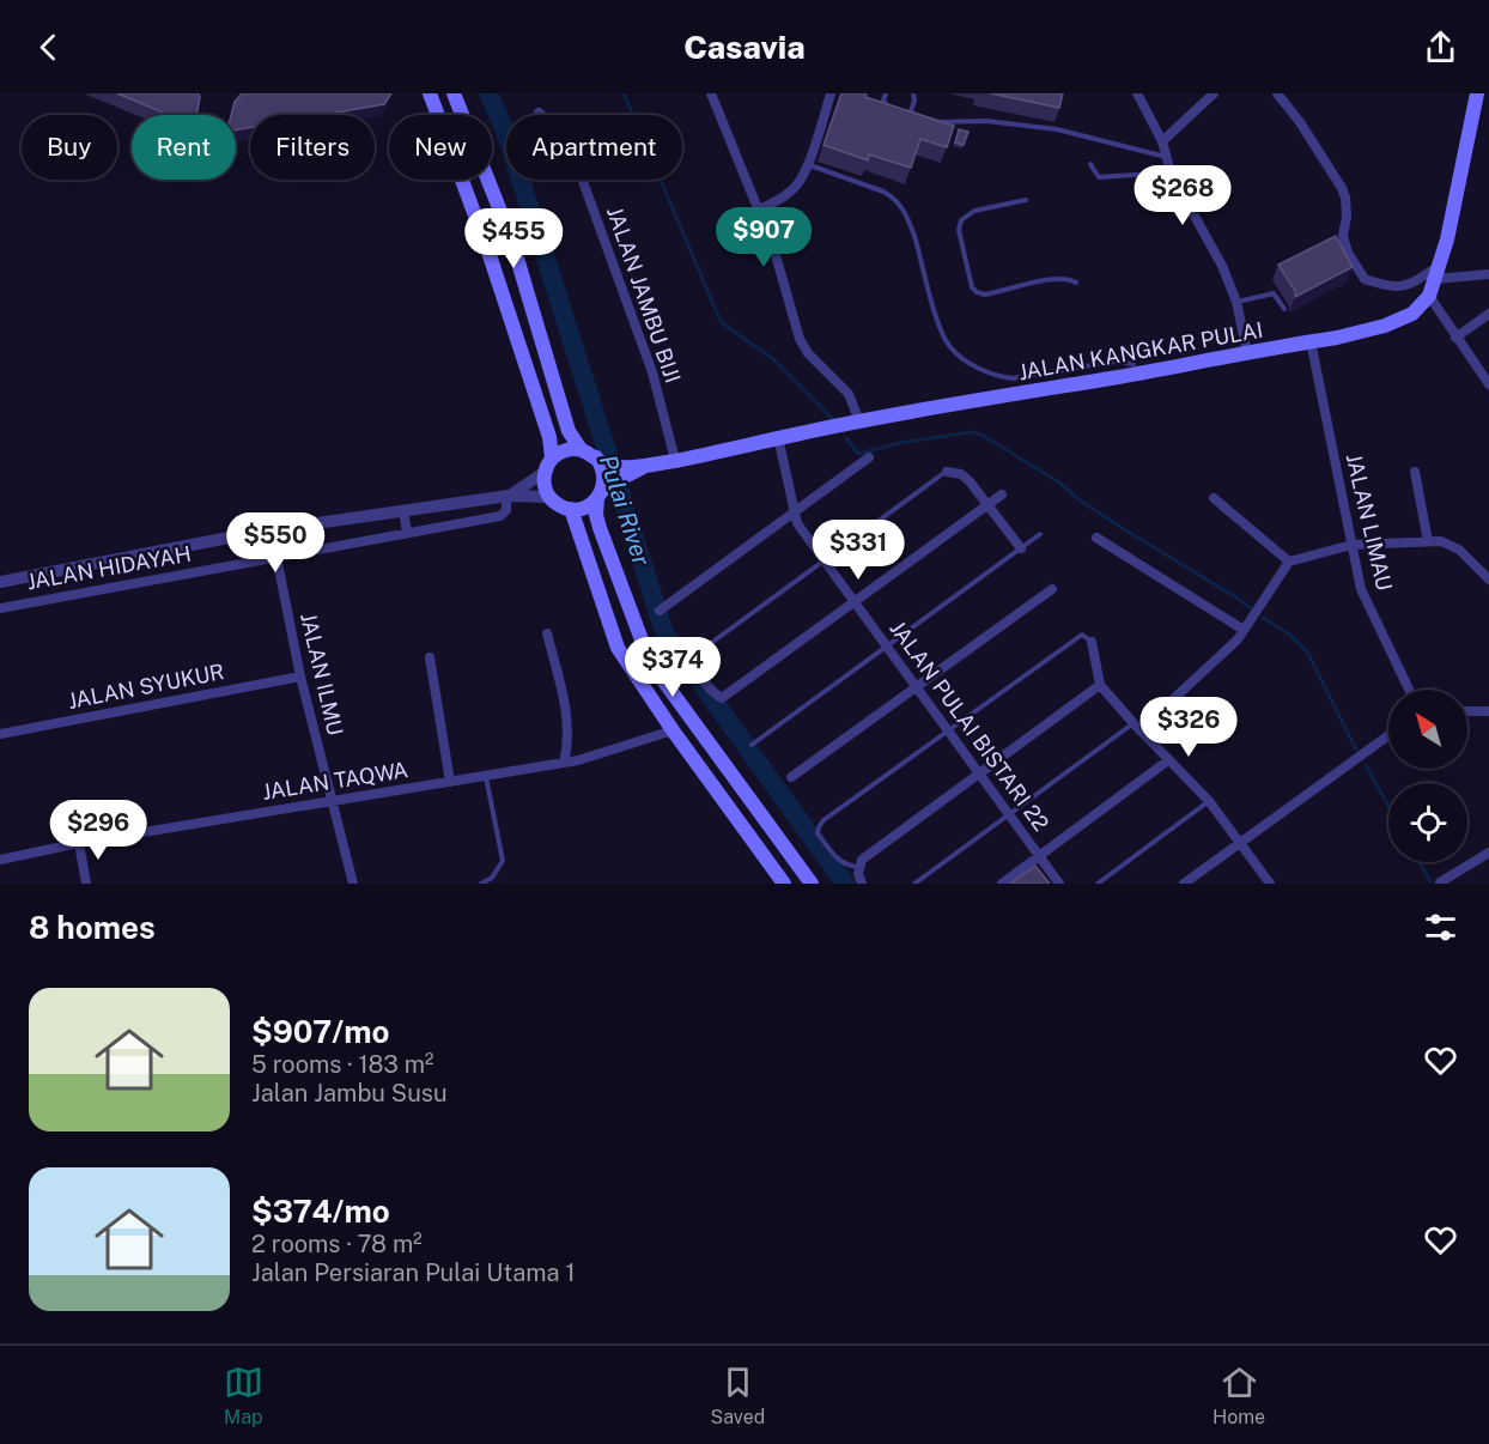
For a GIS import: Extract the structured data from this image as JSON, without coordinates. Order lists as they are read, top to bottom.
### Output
{
  "streets": {
    "main road": ["JALAN KANGKAR PULAI"],
    "street": [
      "JALAN JAMBU BIJI",
      "JALAN LIMAU",
      "JALAN HIDAYAH",
      "JALAN ILMU",
      "JALAN SYUKUR",
      "JALAN PULAI BISTARI 22",
      "JALAN TAQWA"
    ]
  },
  "crossings": [
    ["JALAN JAMBU BIJI", "JALAN KANGKAR PULAI"],
    ["JALAN KANGKAR PULAI", "JALAN LIMAU"],
    ["JALAN KANGKAR PULAI", "JALAN PULAI BISTARI 22"],
    ["JALAN HIDAYAH", "JALAN ILMU"],
    ["JALAN ILMU", "JALAN SYUKUR"],
    ["JALAN ILMU", "JALAN TAQWA"]
  ],
  "water": ["Pulai River"],
  "north": "top left",
  "page": {
    "header": "Casavia",
    "chip": [
      "Buy",
      "Rent",
      "Filters",
      "New",
      "Apartment"
    ],
    "price": [
      "$268",
      "$907",
      "$455",
      "$550",
      "$331",
      "$374",
      "$326",
      "$296"
    ],
    "heading": "8 homes",
    "list": [
      {
        "name": "$907/mo",
        "note": "5 rooms · 183 m² · Jalan Jambu Susu"
      },
      {
        "name": "$374/mo",
        "note": "2 rooms · 78 m² · Jalan Persiaran Pulai Utama 1"
      }
    ],
    "tabs": ["Map", "Saved", "Home"]
  }
}
